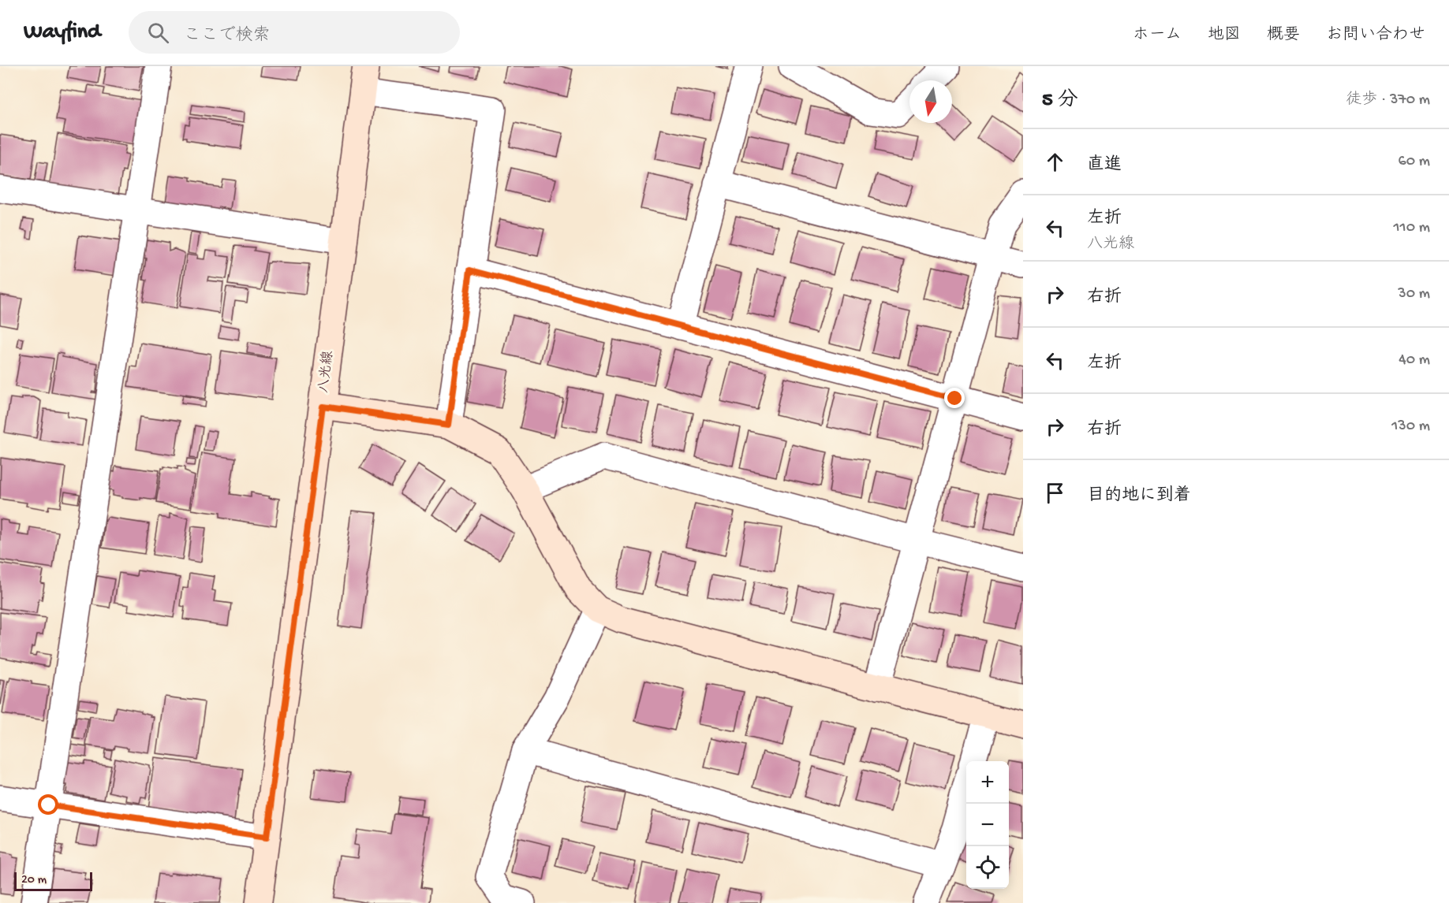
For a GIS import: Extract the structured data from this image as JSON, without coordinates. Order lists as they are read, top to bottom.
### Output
{
  "streets": {
    "street": ["八光線"]
  },
  "scale_bar": "20 m",
  "north": "bottom",
  "page": {
    "header": "Wayfind",
    "search": "ここで検索",
    "nav": [
      "ホーム",
      "地図",
      "概要",
      "お問い合わせ"
    ],
    "heading": ["5 分", "徒歩 · 370 m"],
    "list": [
      ["直進", "60 m"],
      ["左折", "八光線", "110 m"],
      ["右折", "30 m"],
      ["左折", "40 m"],
      ["右折", "130 m"],
      "目的地に到着"
    ],
    "map_buttons": ["+", "−"],
    "scale": "20 m"
  }
}
